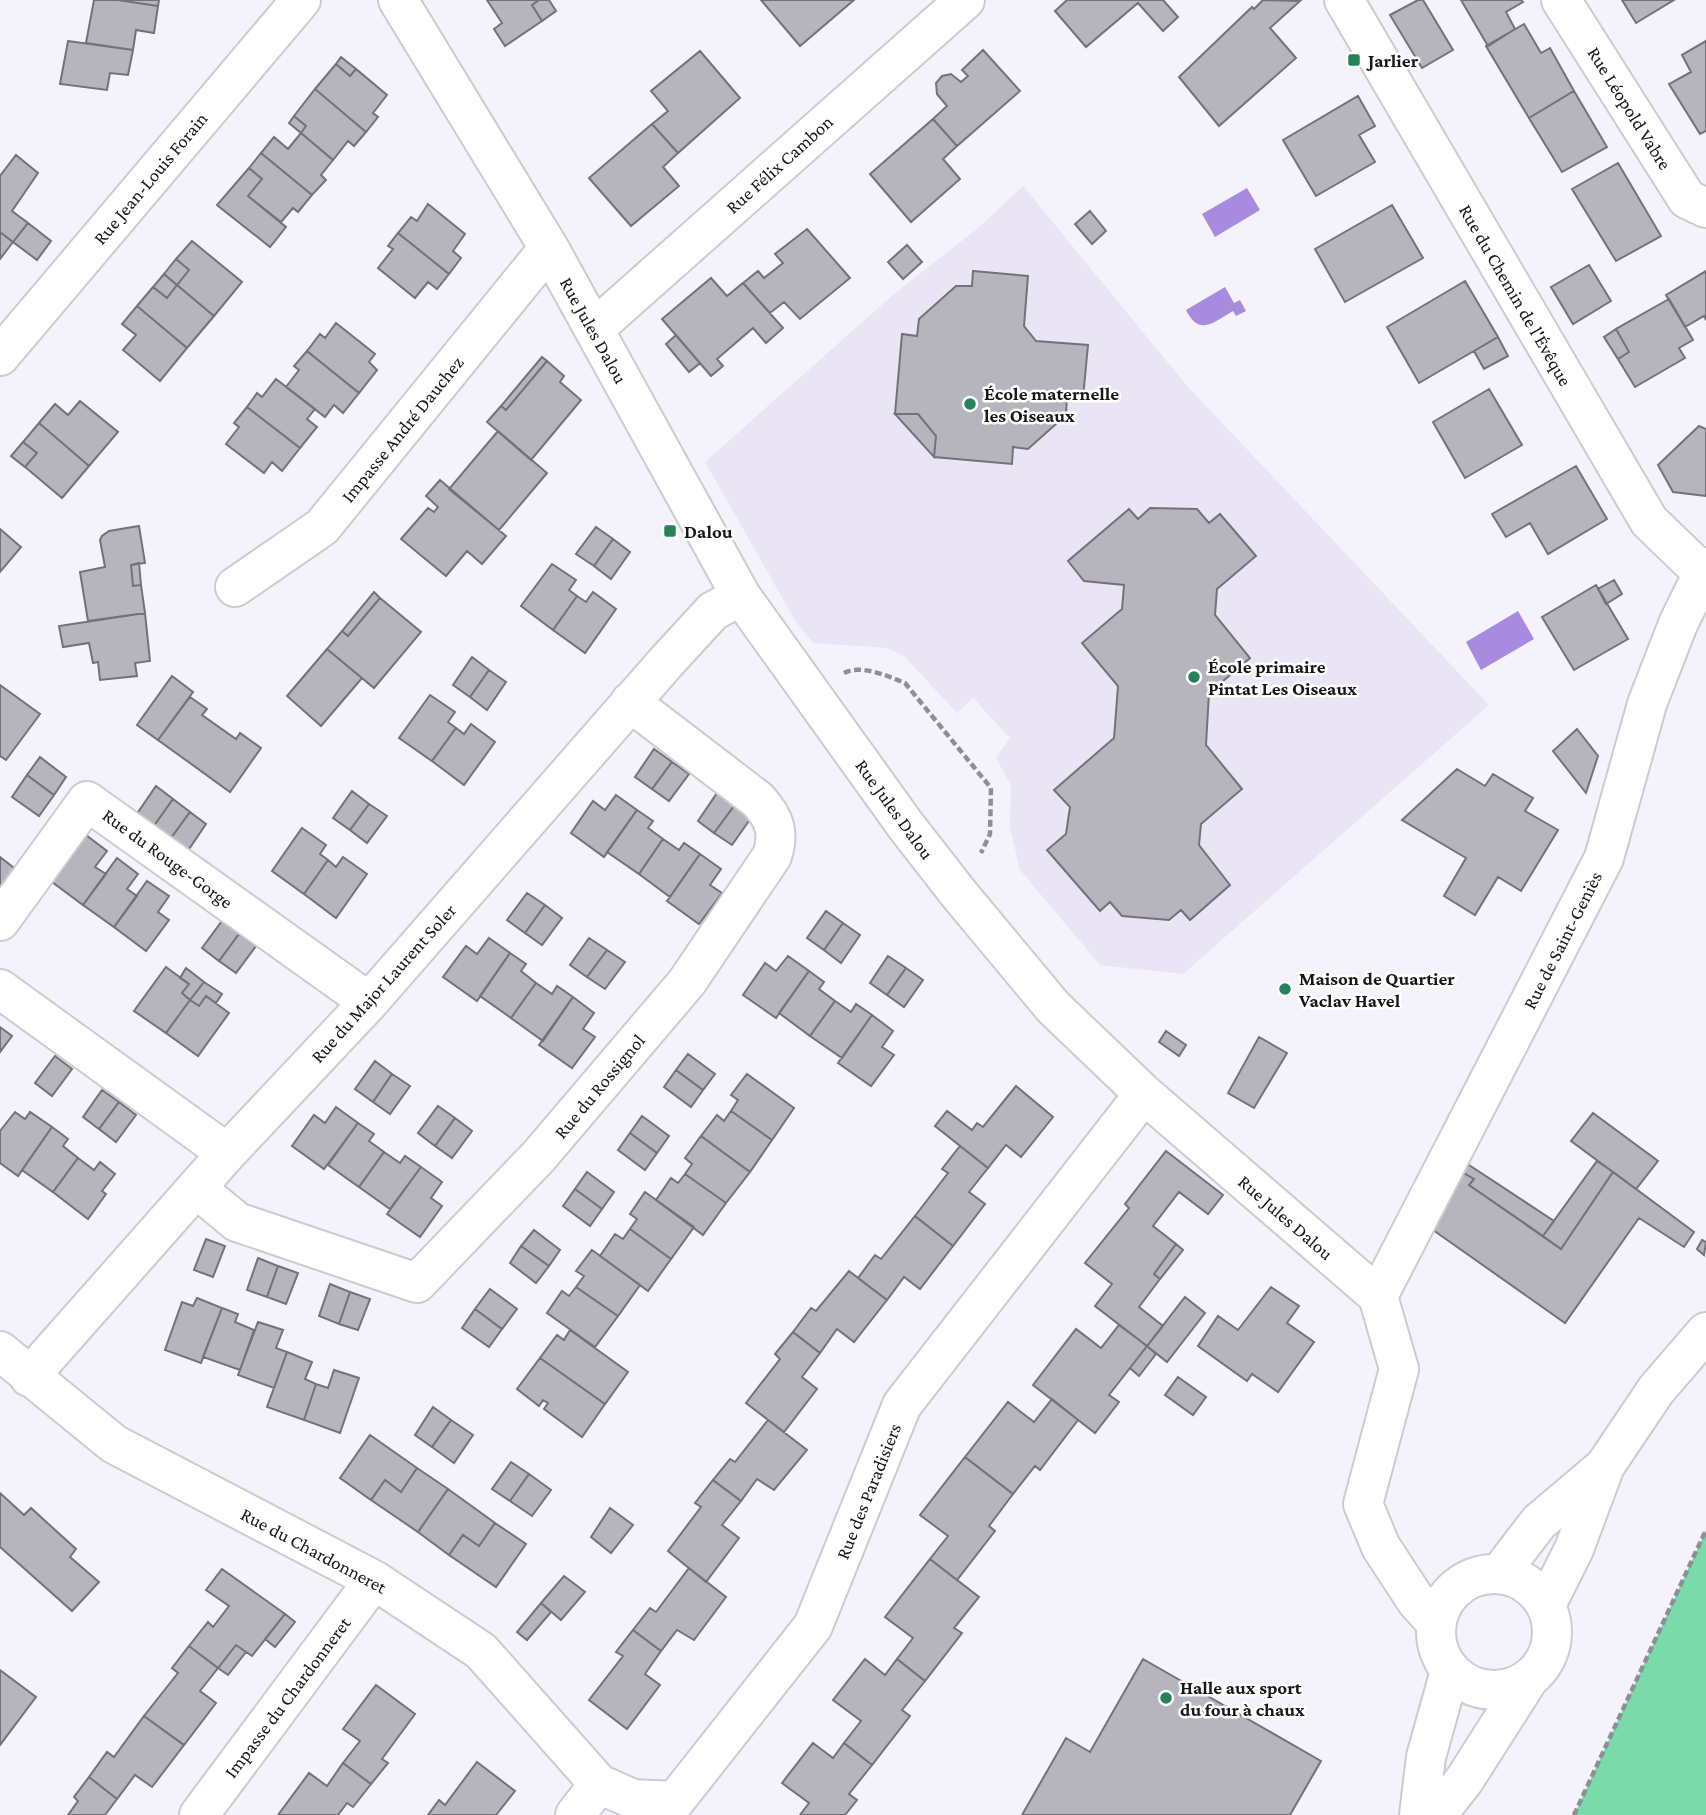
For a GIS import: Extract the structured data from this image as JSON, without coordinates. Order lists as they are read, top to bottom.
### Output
{
  "streets": {
    "street": [
      "Rue Léopold Vabre",
      "Rue Félix Cambon",
      "Rue Jean-Louis Forain",
      "Rue du Chemin de l'Évêque",
      "Rue Jules Dalou",
      "Impasse André Dauchez",
      "Rue du Rouge-Gorge",
      "Rue de Saint-Geniès",
      "Rue du Major Laurent Soler",
      "Rue du Rossignol",
      "Rue des Paradisiers",
      "Rue du Chardonneret",
      "Impasse du Chardonneret"
    ]
  },
  "crossings": [
    ["Rue Félix Cambon", "Rue Jules Dalou"],
    ["Rue du Chemin de l'Évêque", "Rue de Saint-Geniès"],
    ["Rue Jules Dalou", "Impasse André Dauchez"],
    ["Rue Jules Dalou", "Rue de Saint-Geniès"],
    ["Rue Jules Dalou", "Rue du Major Laurent Soler"],
    ["Rue Jules Dalou", "Rue des Paradisiers"],
    ["Rue du Rouge-Gorge", "Rue du Major Laurent Soler"],
    ["Rue du Major Laurent Soler", "Rue du Rossignol"],
    ["Rue du Major Laurent Soler", "Rue du Chardonneret"],
    ["Rue des Paradisiers", "Rue du Chardonneret"],
    ["Rue du Chardonneret", "Impasse du Chardonneret"]
  ],
  "places": {
    "transit": ["Jarlier", "Dalou"],
    "other": [
      "École maternelle les Oiseaux",
      "École primaire Pintat Les Oiseaux",
      "Maison de Quartier Vaclav Havel",
      "Halle aux sport du four à chaux"
    ]
  }
}
